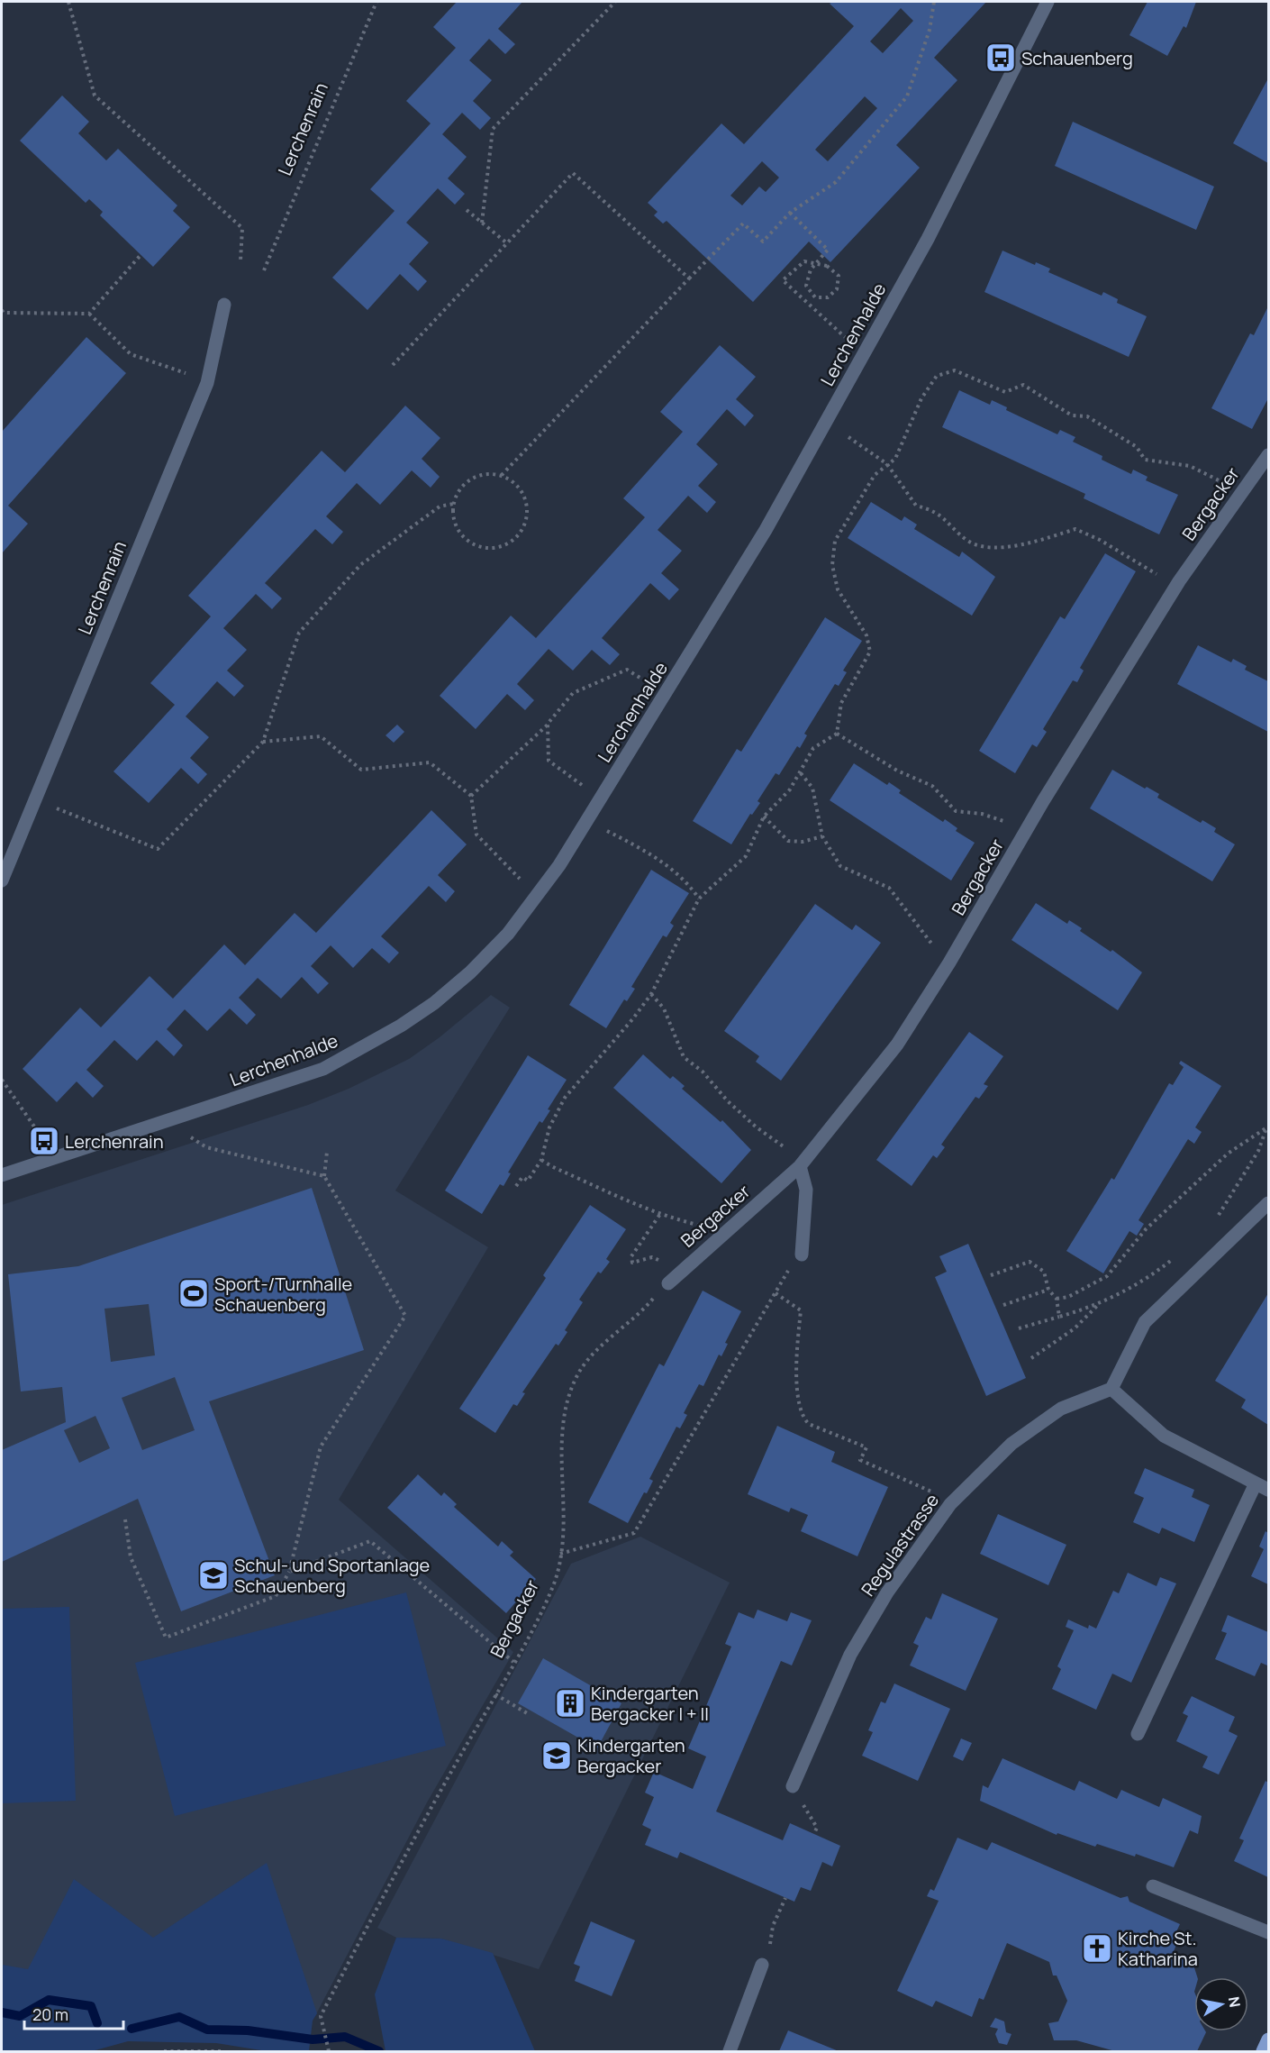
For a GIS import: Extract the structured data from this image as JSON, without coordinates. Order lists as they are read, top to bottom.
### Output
{
  "streets": {
    "street": [
      "Lerchenrain",
      "Lerchenhalde",
      "Bergacker",
      "Regulastrasse"
    ]
  },
  "places": {
    "bus stop": ["Schauenberg", "Lerchenrain"],
    "sports": ["Sport-/Turnhalle Schauenberg"],
    "school or university": ["Schul- und Sportanlage Schauenberg", "Kindergarten Bergacker"],
    "building": ["Kindergarten Bergacker I + II"],
    "church": ["Kirche St. Katharina"]
  },
  "scale_bar": "20 m",
  "north": "right"
}
